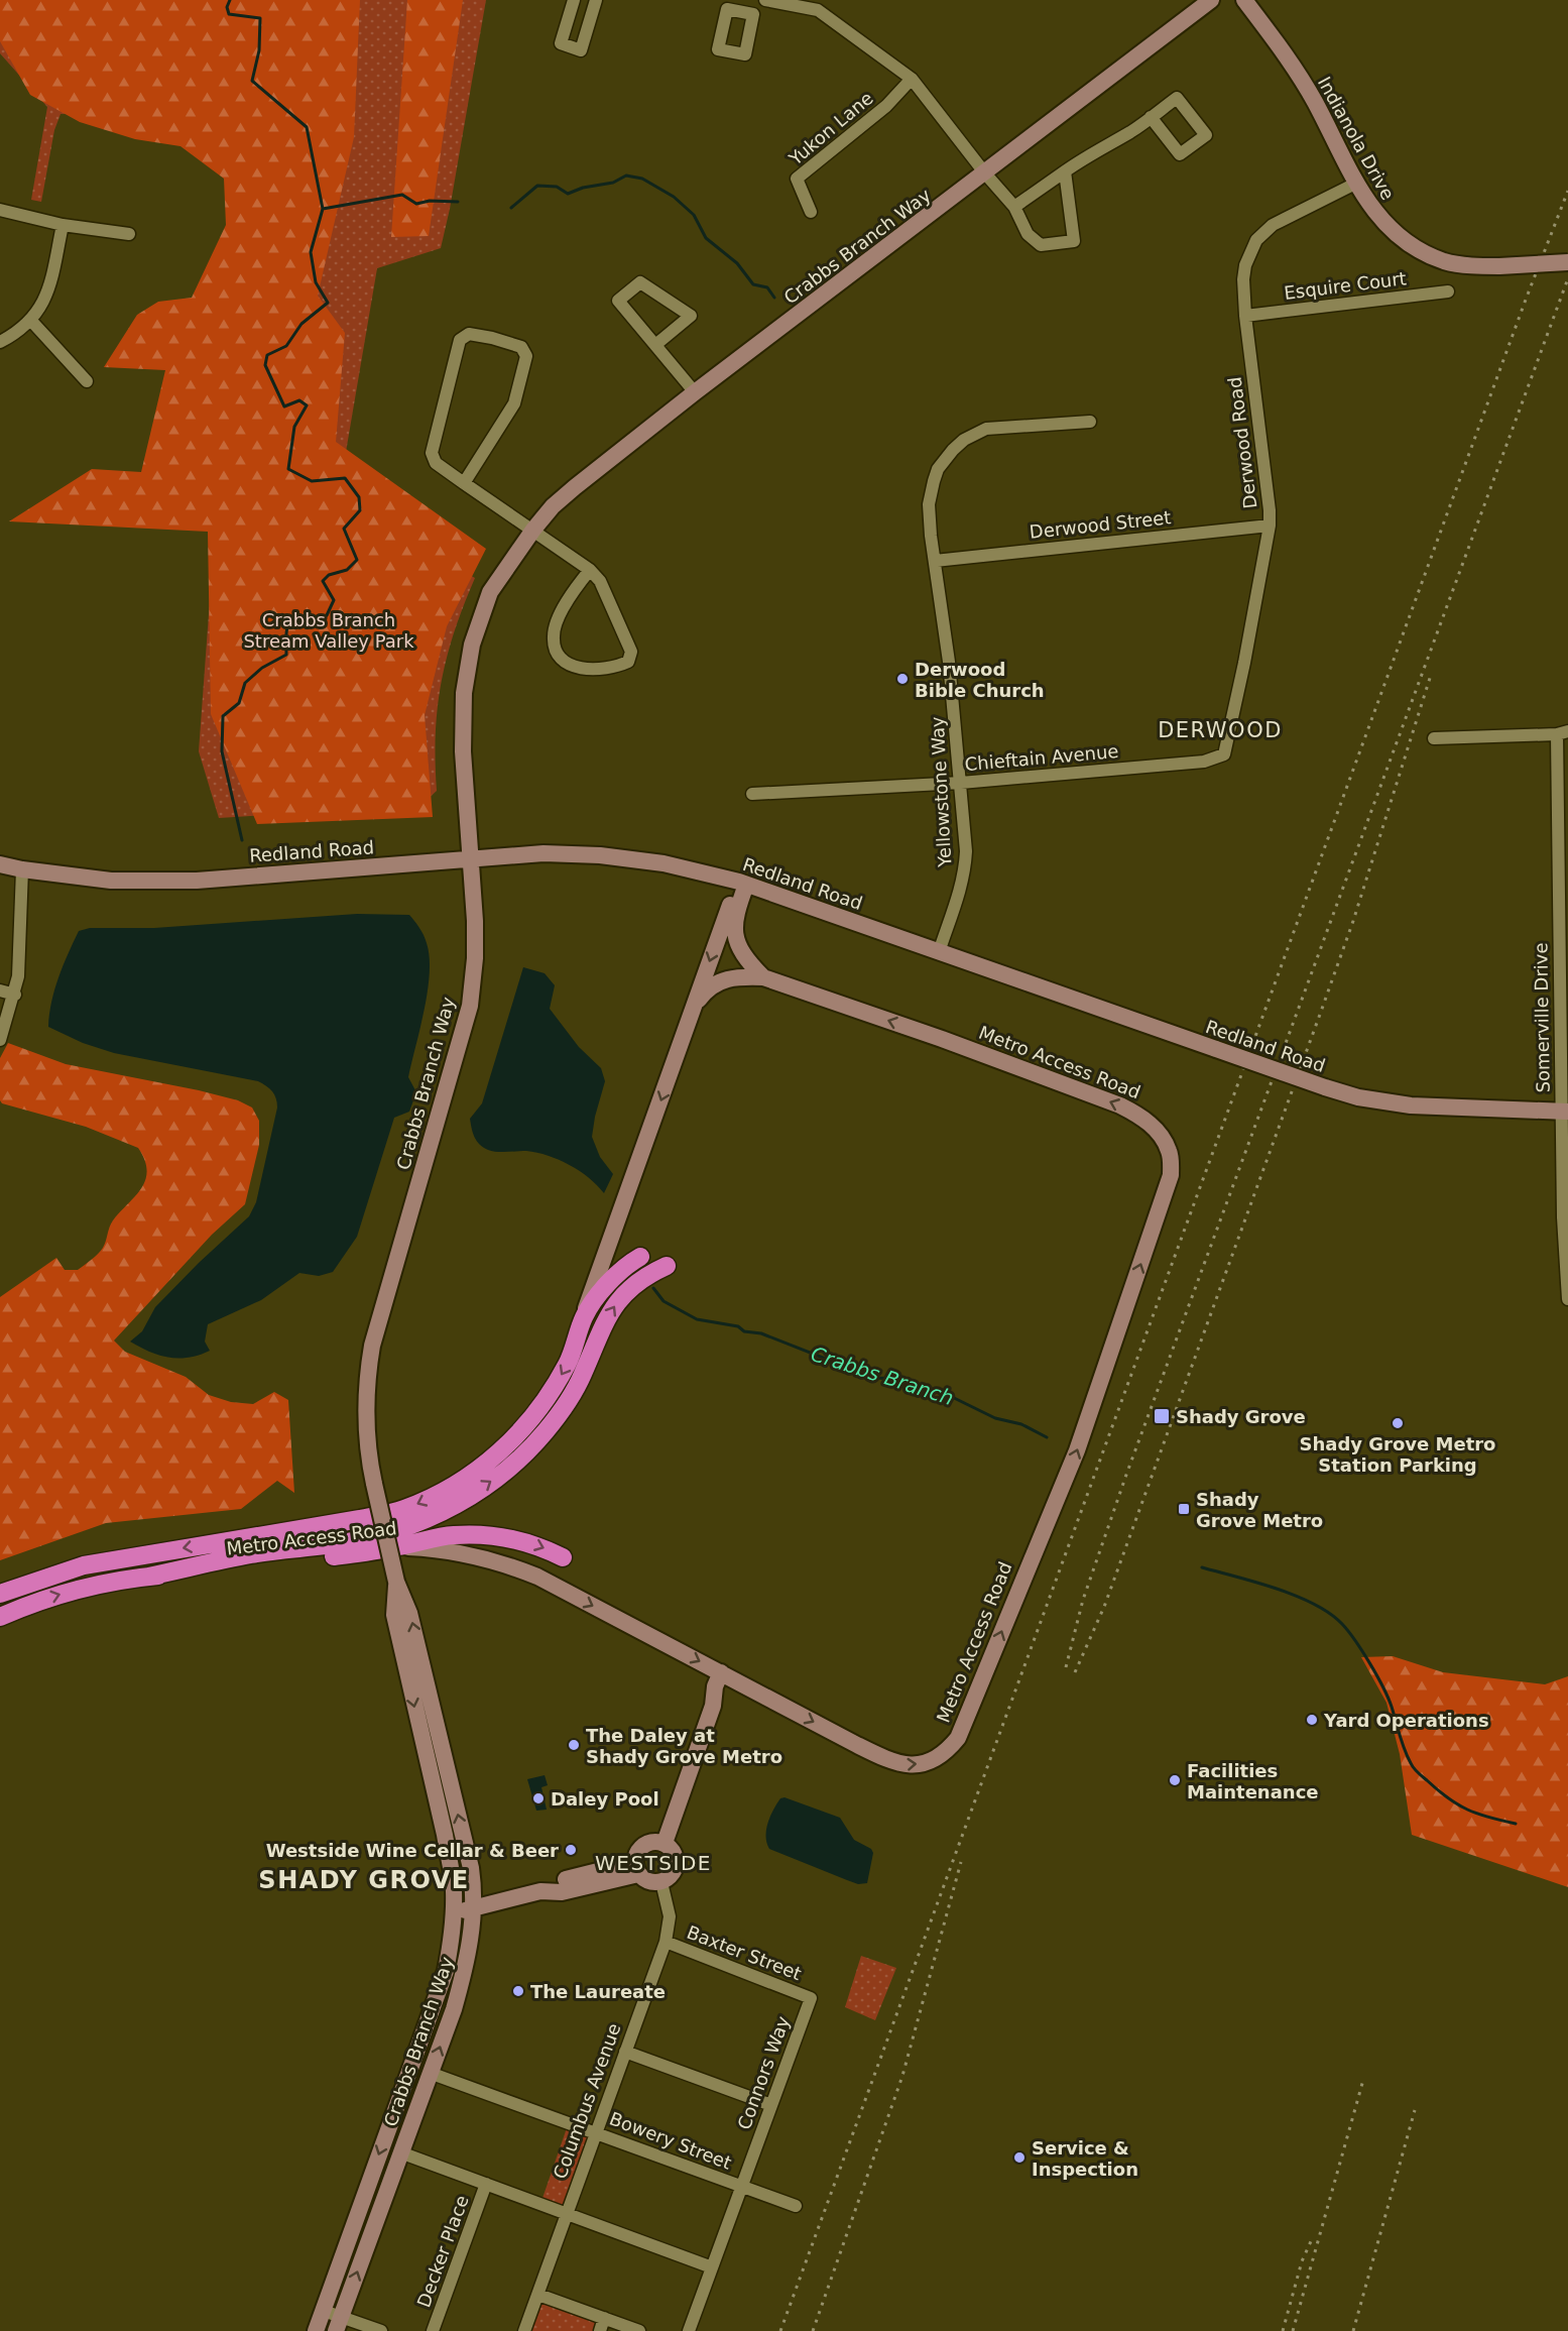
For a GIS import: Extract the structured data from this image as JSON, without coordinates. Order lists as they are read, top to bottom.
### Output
{
  "streets": {
    "highway": ["Metro Access Road"],
    "main road": ["Indianola Drive", "Crabbs Branch Way", "Redland Road"],
    "street": [
      "Yukon Lane",
      "Esquire Court",
      "Derwood Road",
      "Derwood Street",
      "Chieftain Avenue",
      "Yellowstone Way",
      "Somerville Drive",
      "Baxter Street",
      "Connors Way",
      "Columbus Avenue",
      "Bowery Street",
      "Decker Place"
    ]
  },
  "crossings": [
    ["Indianola Drive", "Derwood Road"],
    ["Crabbs Branch Way", "Redland Road"],
    ["Crabbs Branch Way", "Bowery Street"],
    ["Esquire Court", "Derwood Road"],
    ["Derwood Road", "Derwood Street"],
    ["Derwood Road", "Chieftain Avenue"],
    ["Derwood Street", "Yellowstone Way"],
    ["Chieftain Avenue", "Yellowstone Way"],
    ["Yellowstone Way", "Redland Road"],
    ["Redland Road", "Somerville Drive"],
    ["Redland Road", "Metro Access Road"],
    ["Baxter Street", "Connors Way"],
    ["Baxter Street", "Columbus Avenue"],
    ["Connors Way", "Bowery Street"],
    ["Columbus Avenue", "Bowery Street"]
  ],
  "districts": ["DERWOOD", "WESTSIDE", "SHADY GROVE"],
  "water": ["Crabbs Branch"],
  "parks": ["Crabbs Branch Stream Valley Park"],
  "places": {
    "other": [
      "Derwood Bible Church",
      "Shady Grove Metro Station Parking",
      "Yard Operations",
      "The Daley at Shady Grove Metro",
      "Facilities Maintenance",
      "Daley Pool",
      "Westside Wine Cellar & Beer",
      "The Laureate",
      "Service & Inspection"
    ],
    "transit": ["Shady Grove", "Shady Grove Metro"]
  }
}
